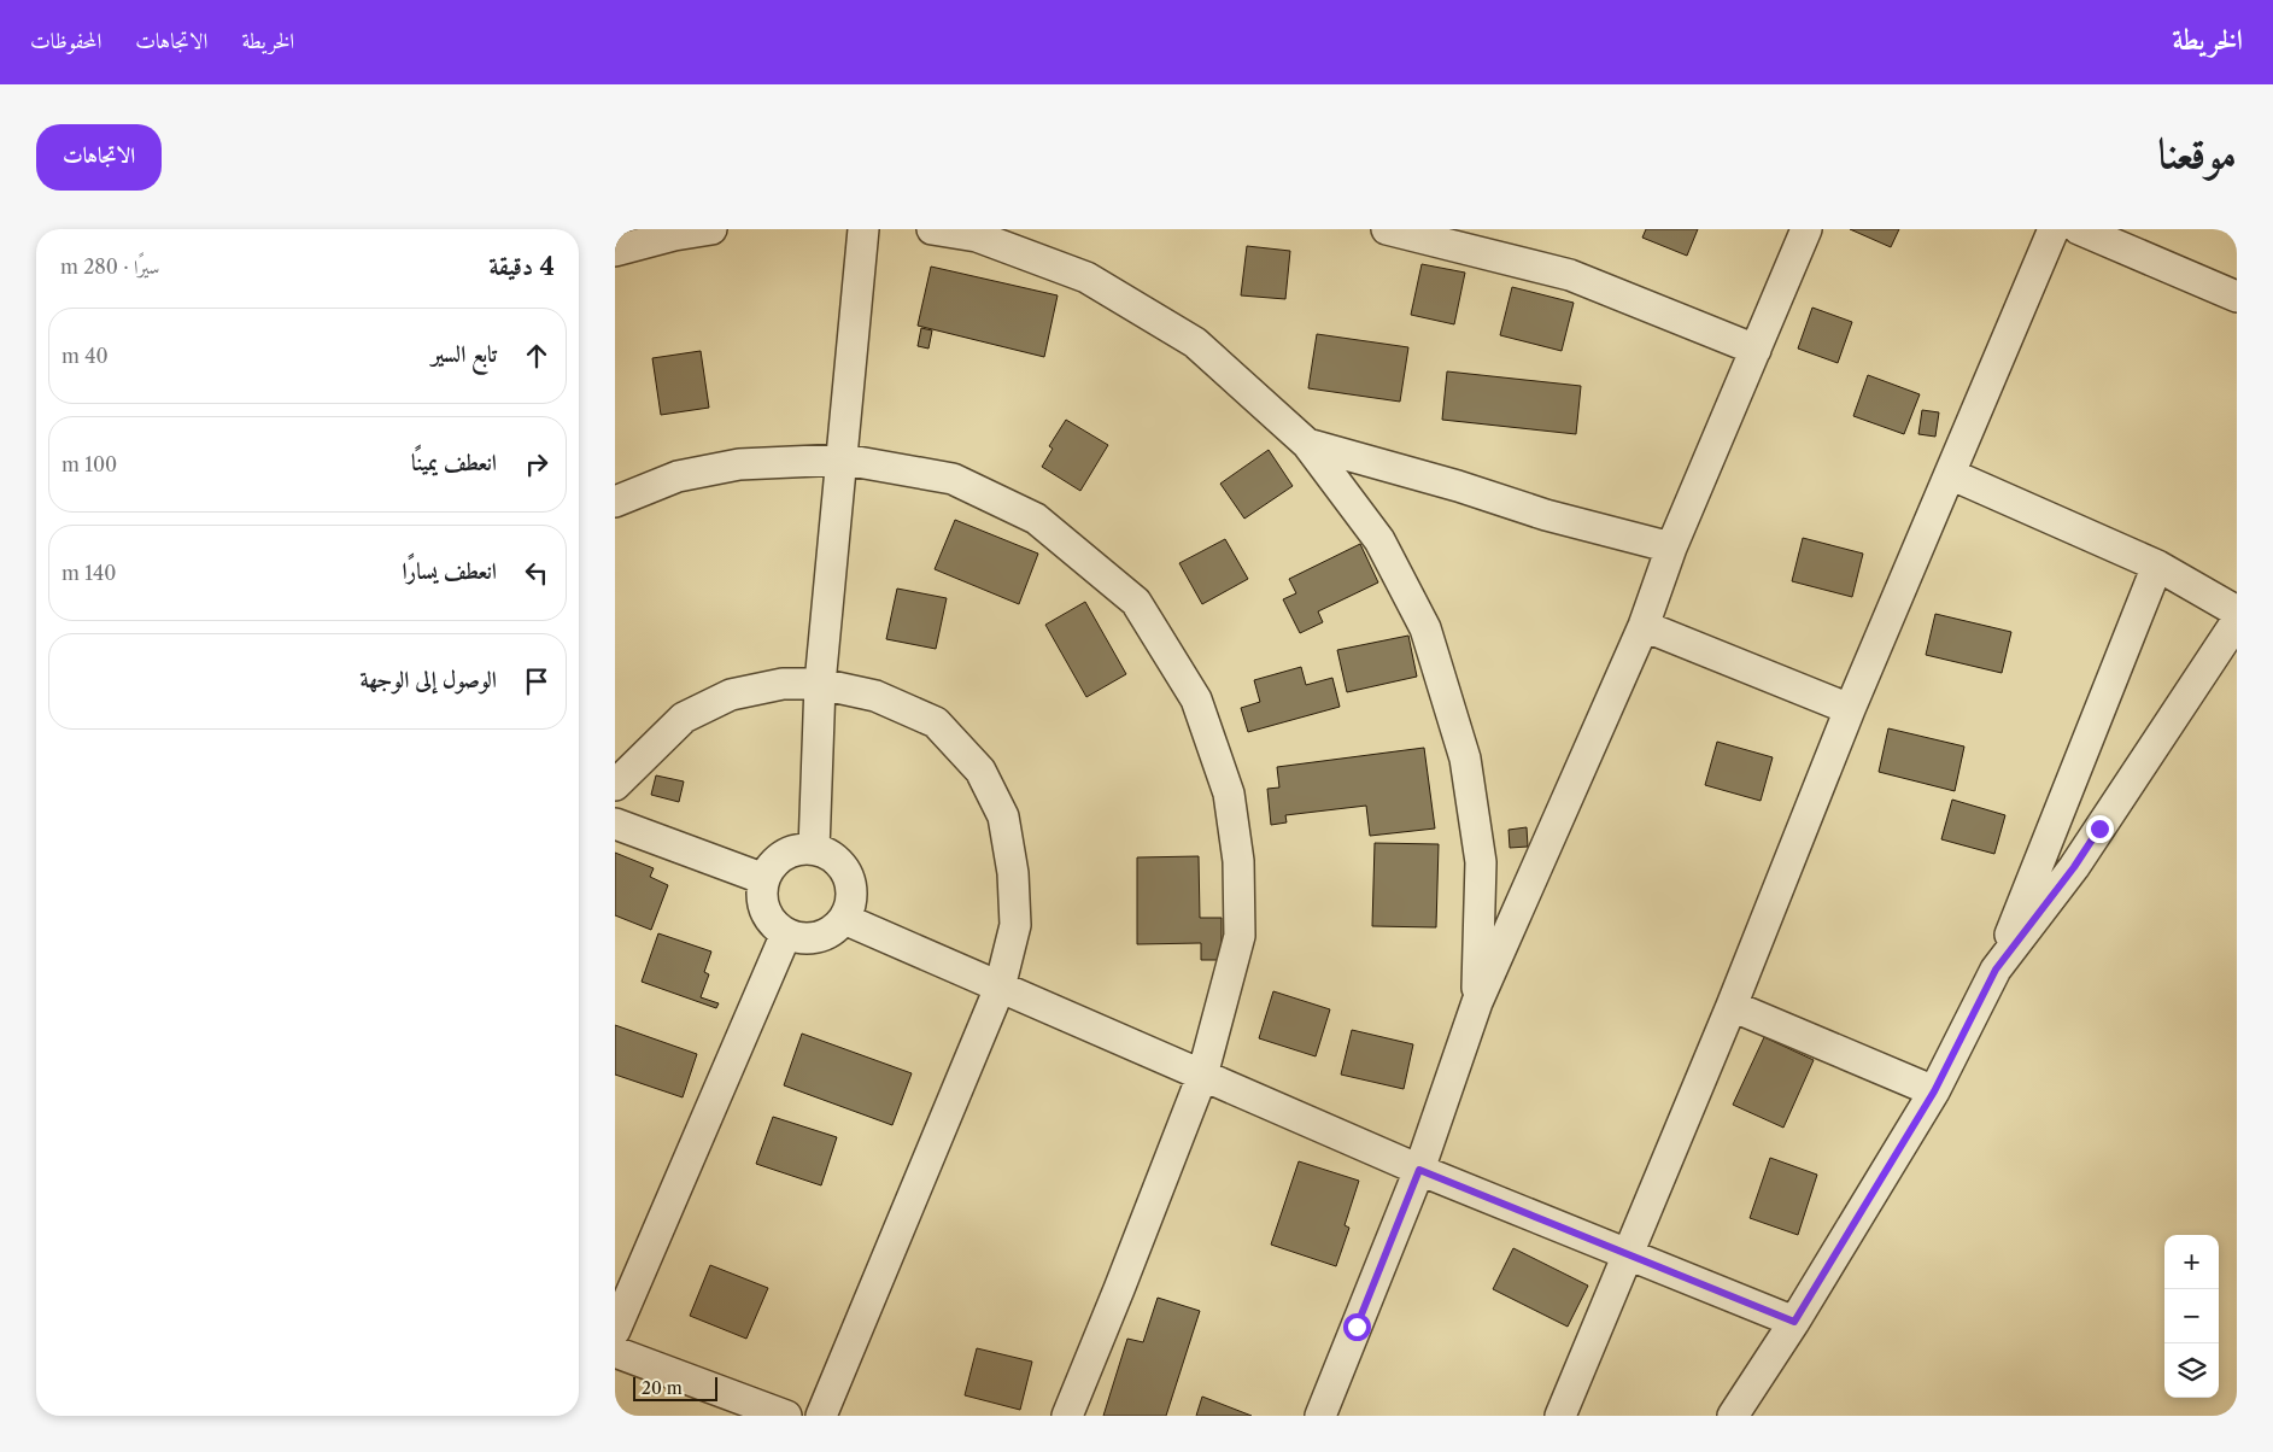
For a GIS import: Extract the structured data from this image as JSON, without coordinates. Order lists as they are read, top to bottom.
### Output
{
  "scale_bar": "20 m",
  "page": {
    "header": "الخريطة",
    "nav": ["الخريطة", "الاتجاهات", "المحفوظات"],
    "title": "موقعنا",
    "buttons": "الاتجاهات",
    "heading": ["4 دقيقة", "سيرًا · 280 m"],
    "list": [
      ["تابع السير", "40 m"],
      ["انعطف يمينًا", "100 m"],
      ["انعطف يسارًا", "140 m"],
      "الوصول إلى الوجهة"
    ],
    "map_buttons": ["+", "−"],
    "scale": "20 m"
  }
}
